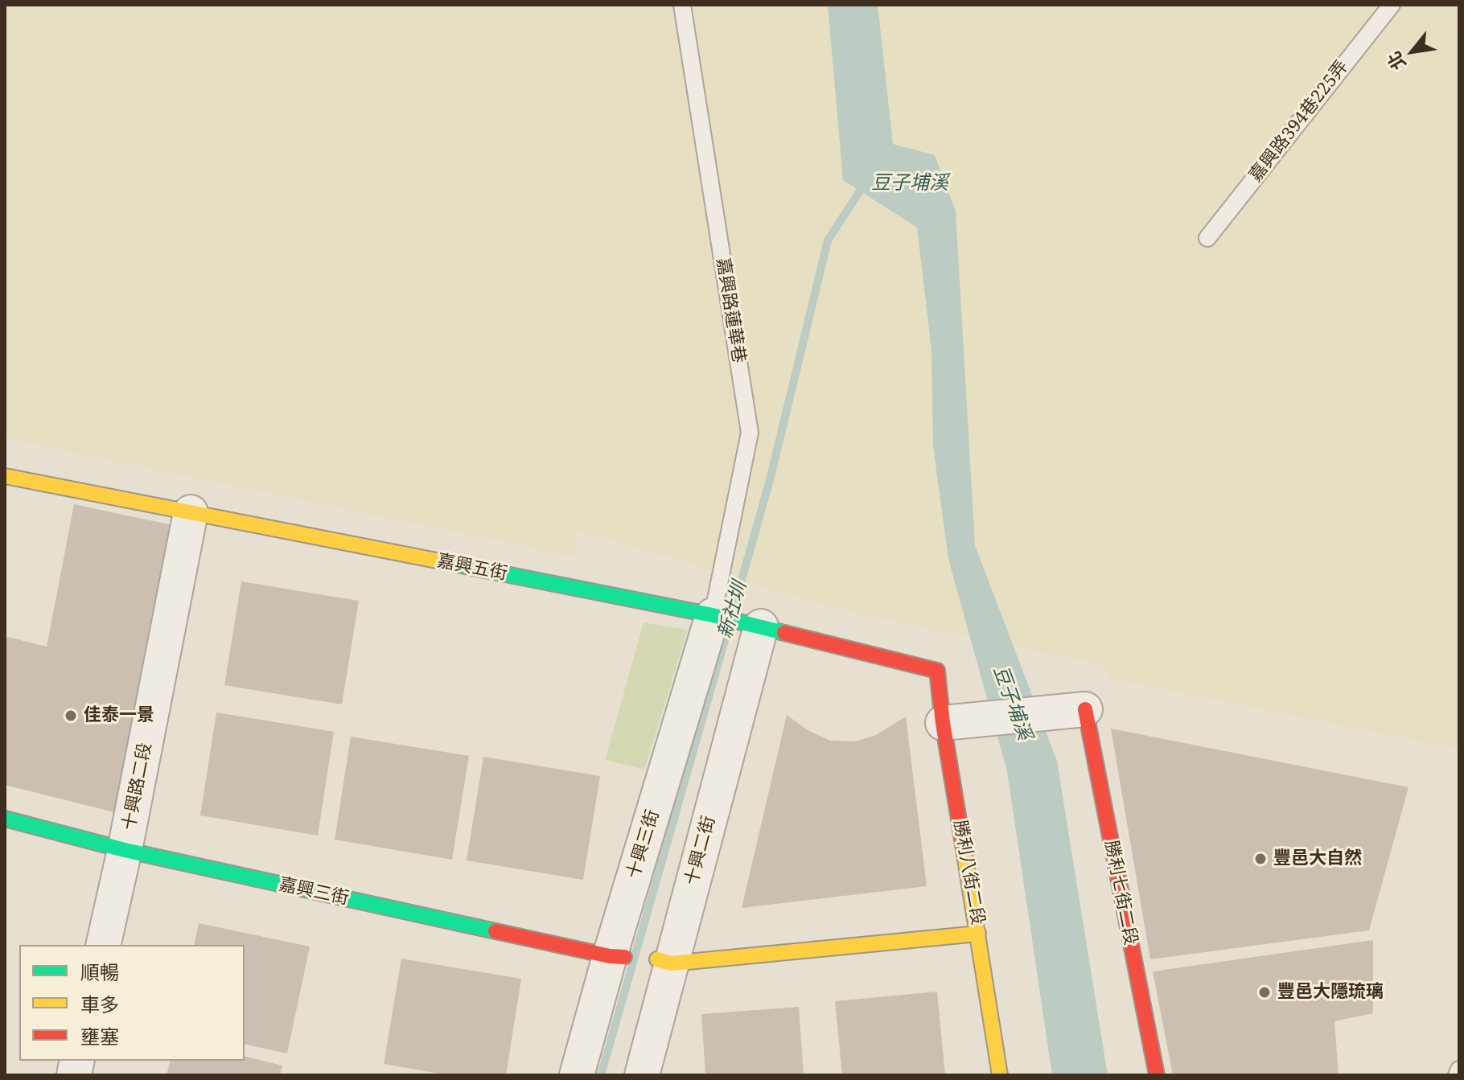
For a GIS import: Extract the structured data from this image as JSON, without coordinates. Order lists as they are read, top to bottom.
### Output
{
  "streets": {
    "street": [
      "嘉興五街",
      "十興路二段",
      "十興三街",
      "十興二街",
      "勝利八街二段",
      "嘉興三街",
      "勝利七街二段"
    ],
    "lane": ["嘉興路394巷225弄", "嘉興路蓮華巷"]
  },
  "crossings": [
    ["嘉興路蓮華巷", "嘉興五街"],
    ["嘉興路蓮華巷", "十興三街"],
    ["嘉興五街", "十興路二段"],
    ["嘉興五街", "十興三街"],
    ["嘉興五街", "十興二街"],
    ["嘉興五街", "勝利八街二段"],
    ["十興路二段", "嘉興三街"],
    ["十興三街", "嘉興三街"]
  ],
  "water": ["豆子埔溪", "新社圳"],
  "places": ["佳泰一景", "豐邑大自然", "豐邑大隱琉璃"],
  "legend": ["順暢", "車多", "壅塞"],
  "north": "bottom left"
}
